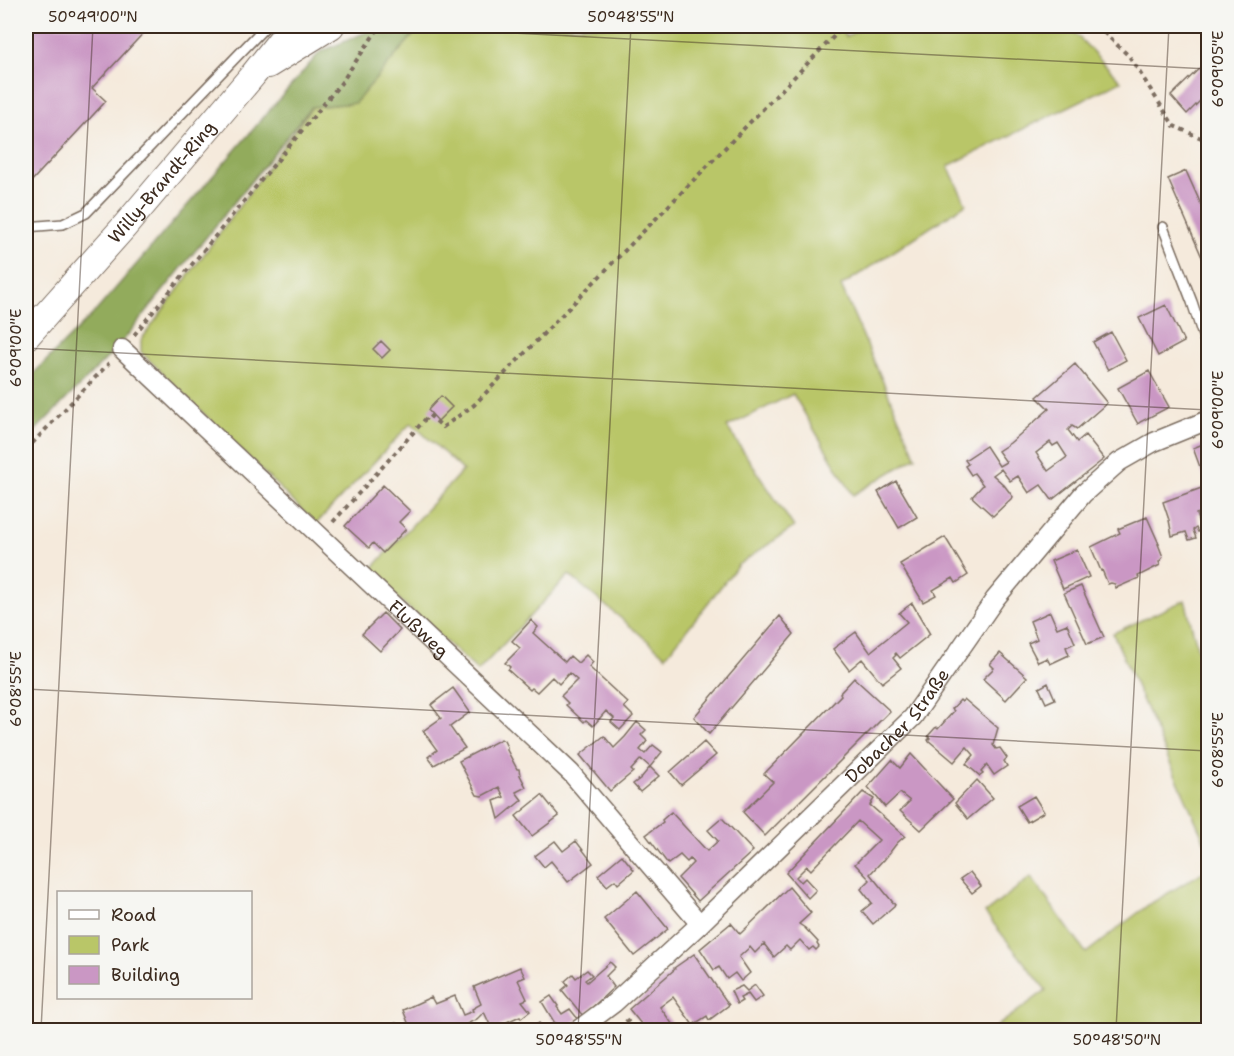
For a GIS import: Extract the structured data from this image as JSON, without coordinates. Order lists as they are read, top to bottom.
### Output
{
  "streets": {
    "main road": ["Willy-Brandt-Ring"],
    "street": ["Flußweg", "Dobacher Straße"]
  },
  "crossings": [
    ["Flußweg", "Dobacher Straße"]
  ],
  "legend": ["Road", "Park", "Building"],
  "coordinates": [
    "50°49'00\"N",
    "50°48'55\"N",
    "6°09'05\"E",
    "6°09'00\"E",
    "6°08'55\"E",
    "50°48'50\"N"
  ]
}
